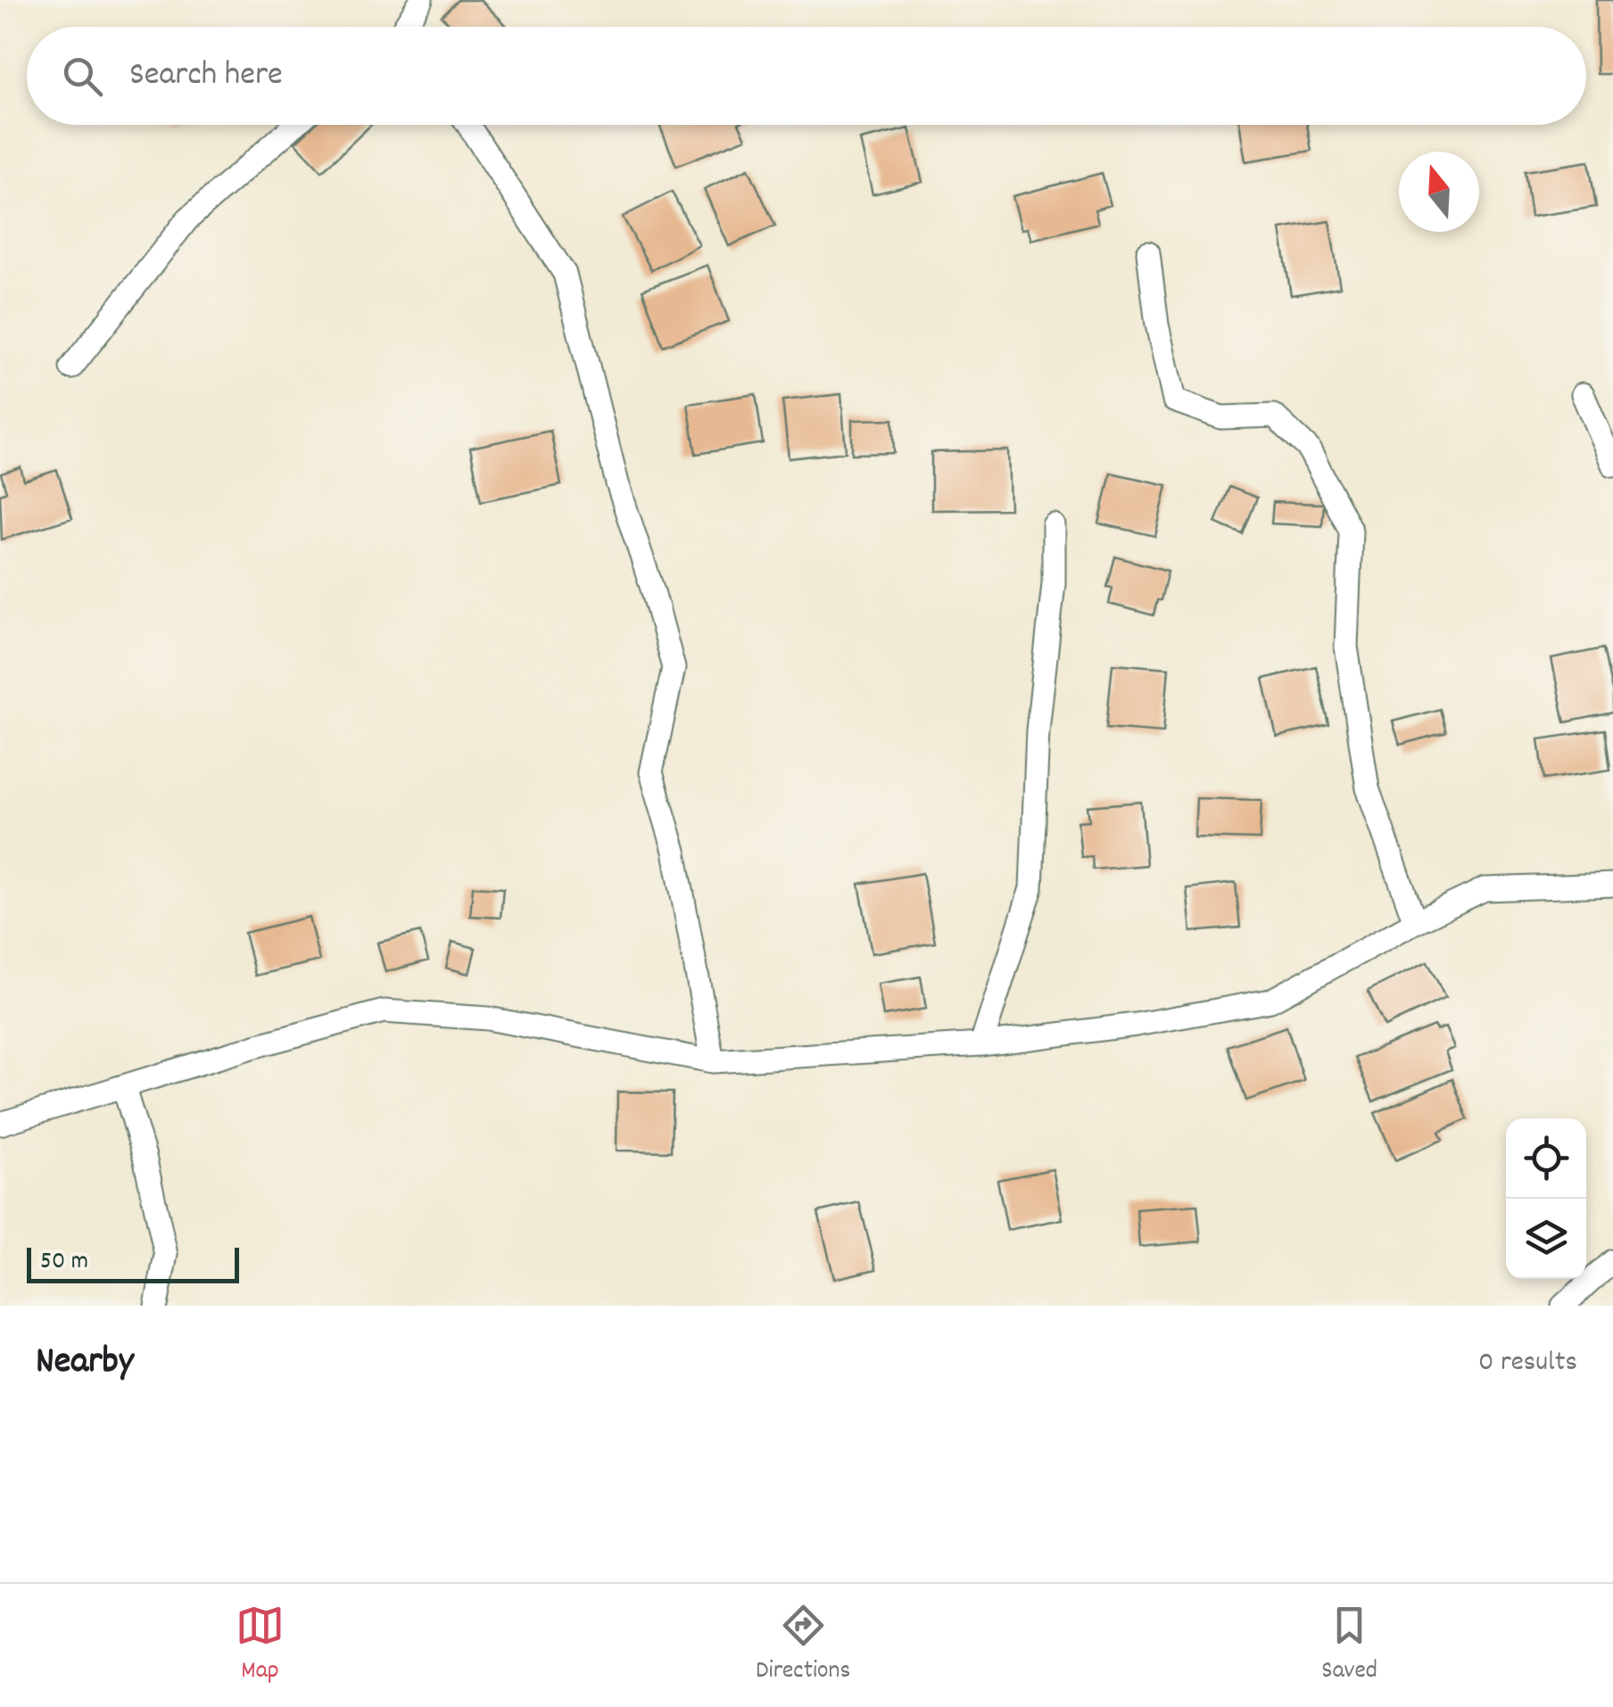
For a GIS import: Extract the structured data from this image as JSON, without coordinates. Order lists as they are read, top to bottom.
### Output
{
  "scale_bar": "50 m",
  "north": "top",
  "page": {
    "search": "Search here",
    "scale": "50 m",
    "heading": ["Nearby", "0 results"],
    "nav": ["Map", "Directions", "Saved"]
  }
}
